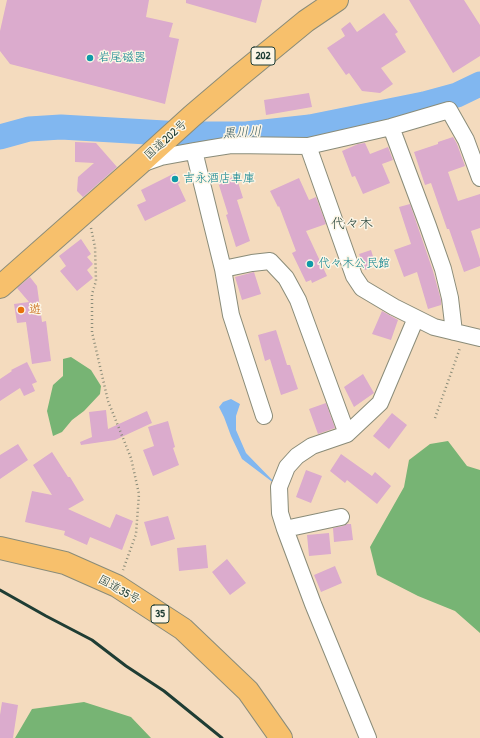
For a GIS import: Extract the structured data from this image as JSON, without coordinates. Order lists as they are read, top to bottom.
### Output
{
  "streets": {
    "highway": [
      "202",
      "国道202号",
      "国道35号",
      "35"
    ]
  },
  "districts": ["代々木"],
  "water": ["黒川川"],
  "places": [
    "岩尾磁器",
    "吉永酒店車庫",
    "代々木公民館",
    "遊"
  ]
}
